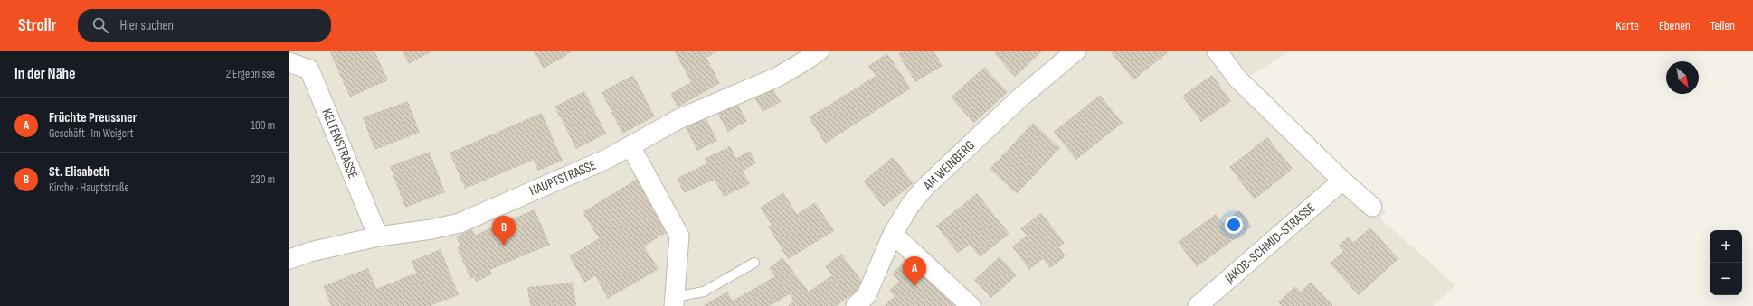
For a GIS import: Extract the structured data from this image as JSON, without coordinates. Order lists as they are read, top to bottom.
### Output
{
  "streets": {
    "street": [
      "KELTENSTRASSE",
      "AM WEINBERG",
      "HAUPTSTRASSE",
      "JAKOB-SCHMID-STRASSE"
    ]
  },
  "crossings": [
    ["KELTENSTRASSE", "HAUPTSTRASSE"]
  ],
  "north": "bottom right",
  "page": {
    "header": "Strollr",
    "search": "Hier suchen",
    "nav": ["Karte", "Ebenen", "Teilen"],
    "heading": ["In der Nähe", "2 Ergebnisse"],
    "list": [
      {
        "mark": "A",
        "name": "Früchte Preussner",
        "note": "Geschäft · Im Weigert",
        "value": "100 m"
      },
      {
        "mark": "B",
        "name": "St. Elisabeth",
        "note": "Kirche · Hauptstraße",
        "value": "230 m"
      }
    ],
    "pins": ["B", "A"],
    "map_buttons": ["+", "−"]
  }
}
